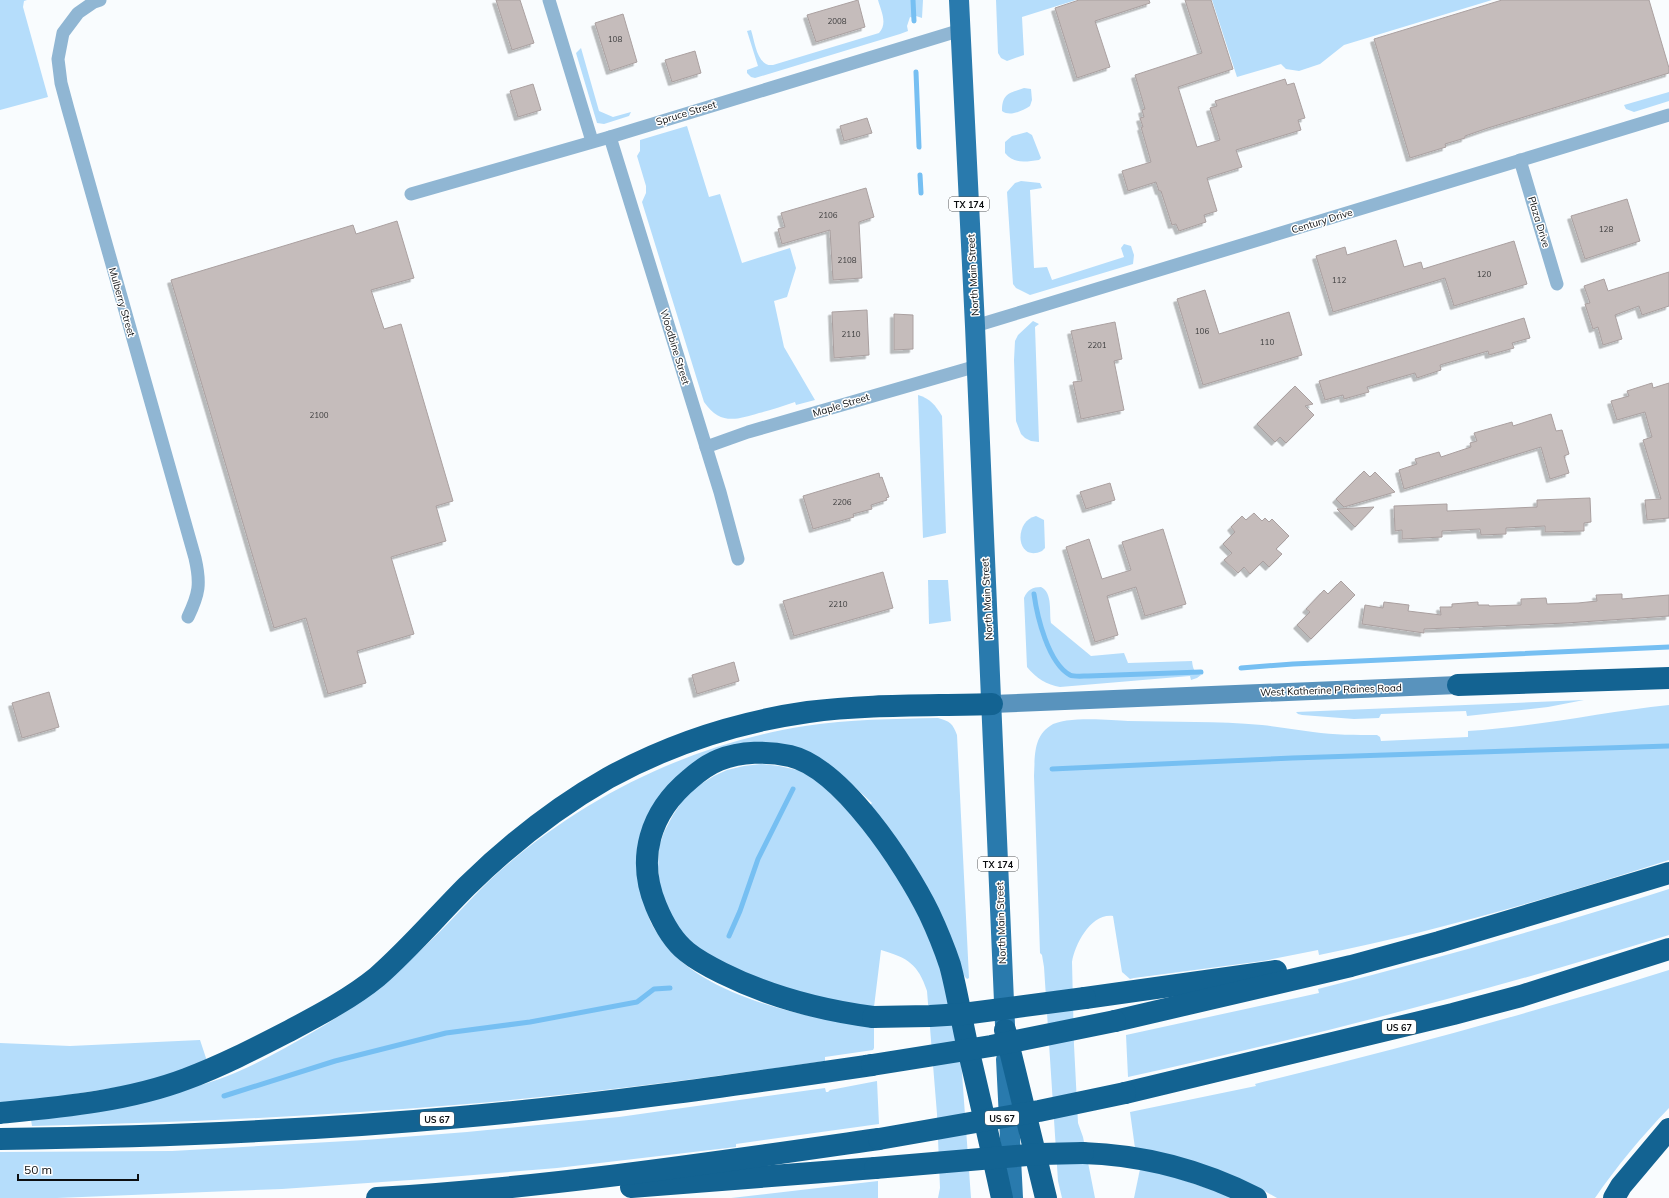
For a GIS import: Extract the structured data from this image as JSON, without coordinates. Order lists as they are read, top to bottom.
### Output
{
  "streets": {
    "highway": ["US 67"],
    "main road": ["TX 174", "North Main Street"],
    "street": [
      "Spruce Street",
      "Century Drive",
      "Plaza Drive",
      "Mulberry Street",
      "Woodbine Street",
      "Maple Street",
      "West Katherine P Raines Road"
    ]
  },
  "crossings": [
    ["Spruce Street", "North Main Street"],
    ["Spruce Street", "Woodbine Street"],
    ["Century Drive", "Plaza Drive"],
    ["Century Drive", "North Main Street"],
    ["North Main Street", "Maple Street"],
    ["North Main Street", "West Katherine P Raines Road"],
    ["Woodbine Street", "Maple Street"]
  ],
  "house_numbers": [
    "2008",
    "108",
    "2106",
    "128",
    "2108",
    "120",
    "112",
    "106",
    "2110",
    "110",
    "2201",
    "2100",
    "2206",
    "2210"
  ],
  "scale_bar": "50 m"
}
